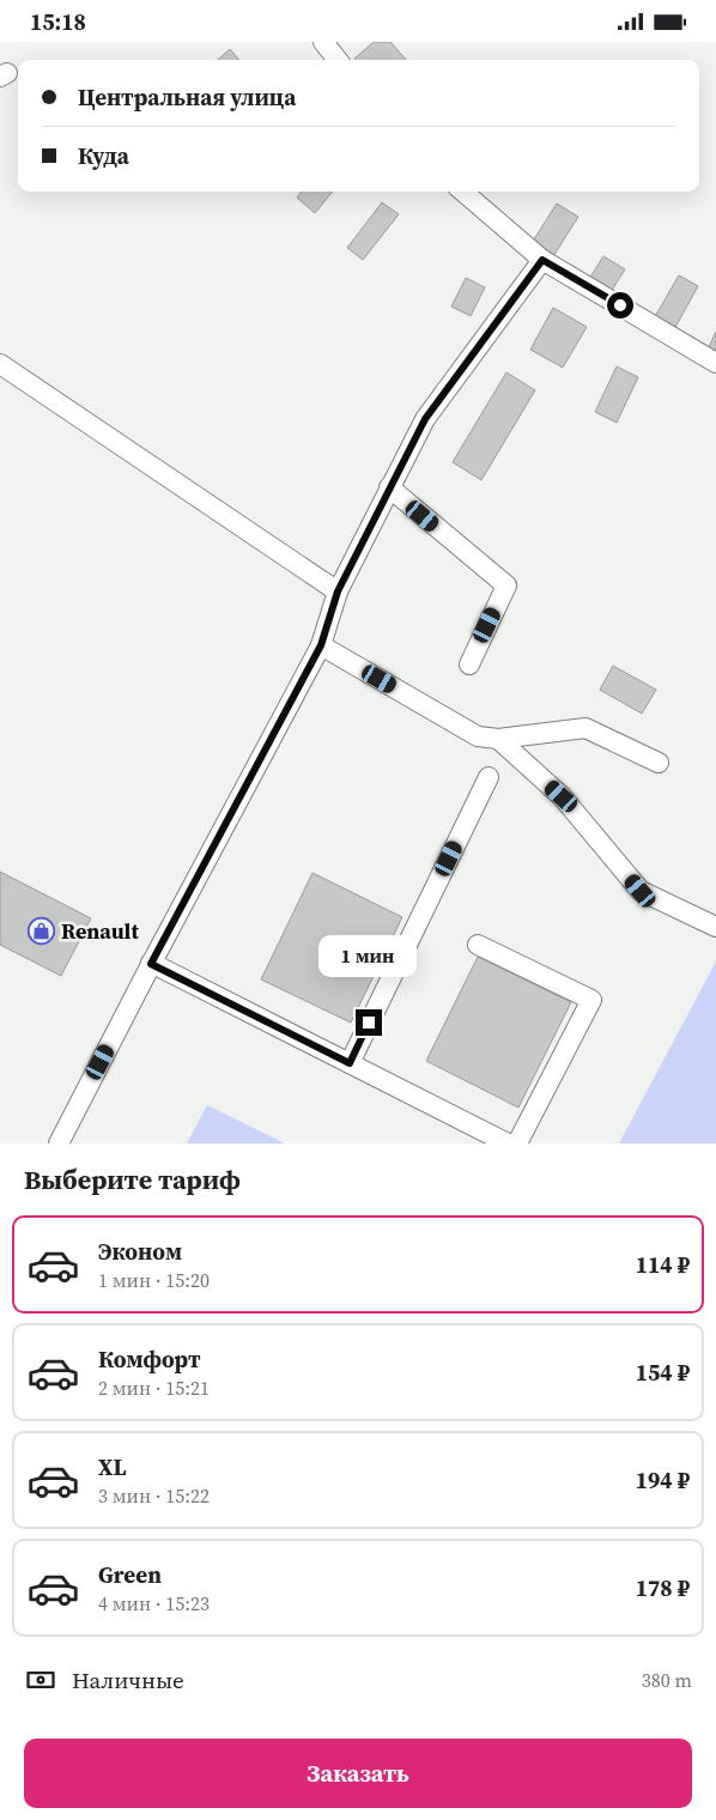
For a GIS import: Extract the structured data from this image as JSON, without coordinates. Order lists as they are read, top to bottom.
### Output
{
  "places": {
    "shop": ["Renault"]
  },
  "page": {
    "status": "15:18",
    "banner": ["Центральная улица", "Куда"],
    "bubble": "1 мин",
    "heading": "Выберите тариф",
    "list": [
      {
        "name": "Эконом",
        "note": "1 мин · 15:20",
        "value": "114 ₽"
      },
      {
        "name": "Комфорт",
        "note": "2 мин · 15:21",
        "value": "154 ₽"
      },
      {
        "name": "XL",
        "note": "3 мин · 15:22",
        "value": "194 ₽"
      },
      {
        "name": "Green",
        "note": "4 мин · 15:23",
        "value": "178 ₽"
      }
    ],
    "pay": ["Наличные", "380 m"],
    "buttons": "Заказать"
  }
}
